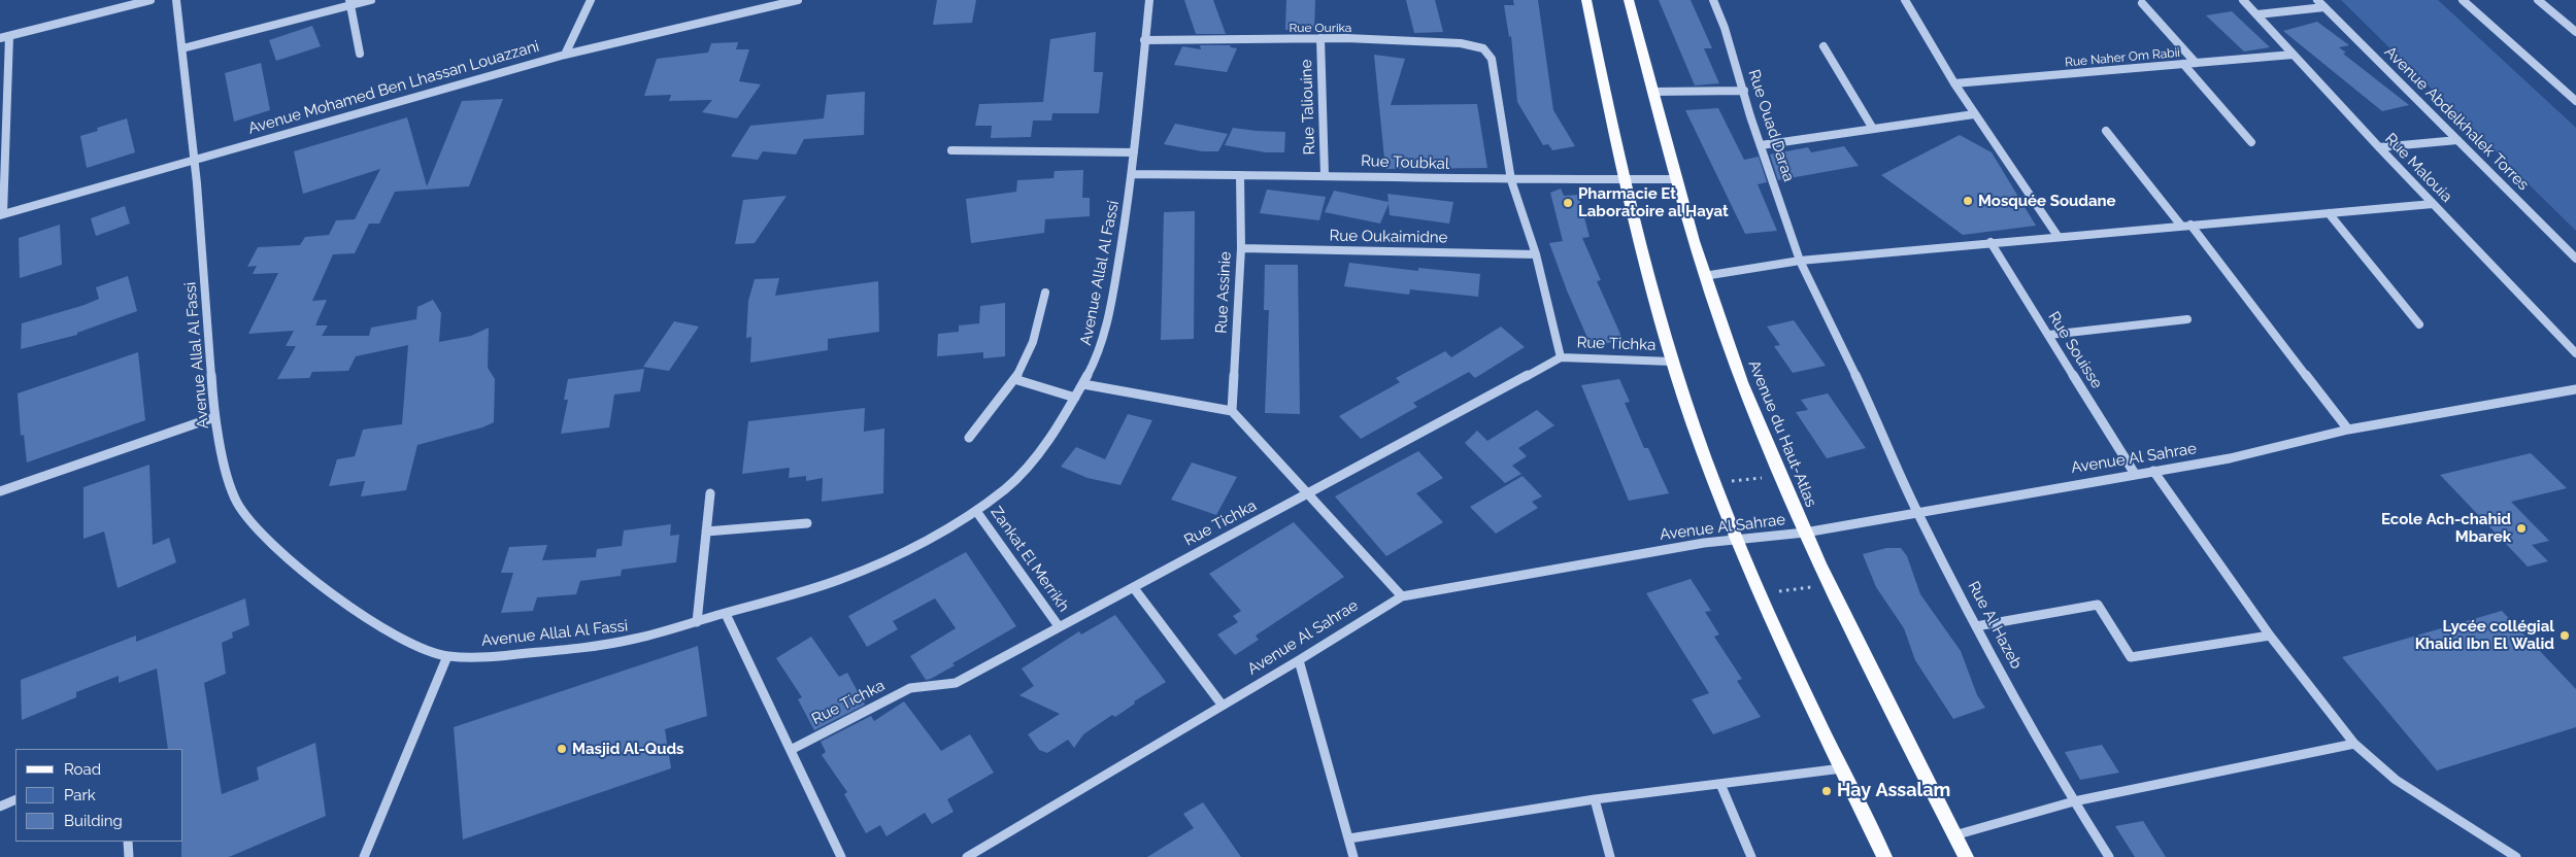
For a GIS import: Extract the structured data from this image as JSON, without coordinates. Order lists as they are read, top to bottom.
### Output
{
  "streets": {
    "main road": ["Avenue du Haut-Atlas"],
    "street": [
      "Rue Ourika",
      "Rue Naher Om Rabii",
      "Avenue Mohamed Ben Lhassan Louazzani",
      "Rue Taliouine",
      "Avenue Abdelkhalek Torres",
      "Rue Ouad Daraa",
      "Rue Toubkal",
      "Rue Malouia",
      "Rue Oukaimidne",
      "Avenue Allal Al Fassi",
      "Rue Assinie",
      "Rue Tichka",
      "Rue Souisse",
      "Avenue Al Sahrae",
      "Zankat El Merrikh",
      "Rue Al Hazeb"
    ]
  },
  "crossings": [
    ["Rue Ourika", "Rue Taliouine"],
    ["Rue Ourika", "Rue Toubkal"],
    ["Rue Ourika", "Avenue Allal Al Fassi"],
    ["Rue Naher Om Rabii", "Rue Malouia"],
    ["Avenue Mohamed Ben Lhassan Louazzani", "Avenue Allal Al Fassi"],
    ["Rue Taliouine", "Rue Toubkal"],
    ["Rue Ouad Daraa", "Rue Al Hazeb"],
    ["Rue Toubkal", "Avenue Allal Al Fassi"],
    ["Rue Toubkal", "Rue Assinie"],
    ["Rue Toubkal", "Avenue du Haut-Atlas"],
    ["Rue Oukaimidne", "Rue Assinie"],
    ["Avenue Allal Al Fassi", "Zankat El Merrikh"],
    ["Rue Tichka", "Zankat El Merrikh"],
    ["Rue Souisse", "Avenue Al Sahrae"],
    ["Avenue du Haut-Atlas", "Avenue Al Sahrae"],
    ["Avenue Al Sahrae", "Rue Al Hazeb"]
  ],
  "places": [
    "Mosquée Soudane",
    "Pharmacie Et Laboratoire al Hayat",
    "Ecole Ach-chahid Mbarek",
    "Lycée collégial Khalid Ibn El Walid",
    "Masjid Al-Quds",
    "Hay Assalam"
  ],
  "legend": ["Road", "Park", "Building"]
}
